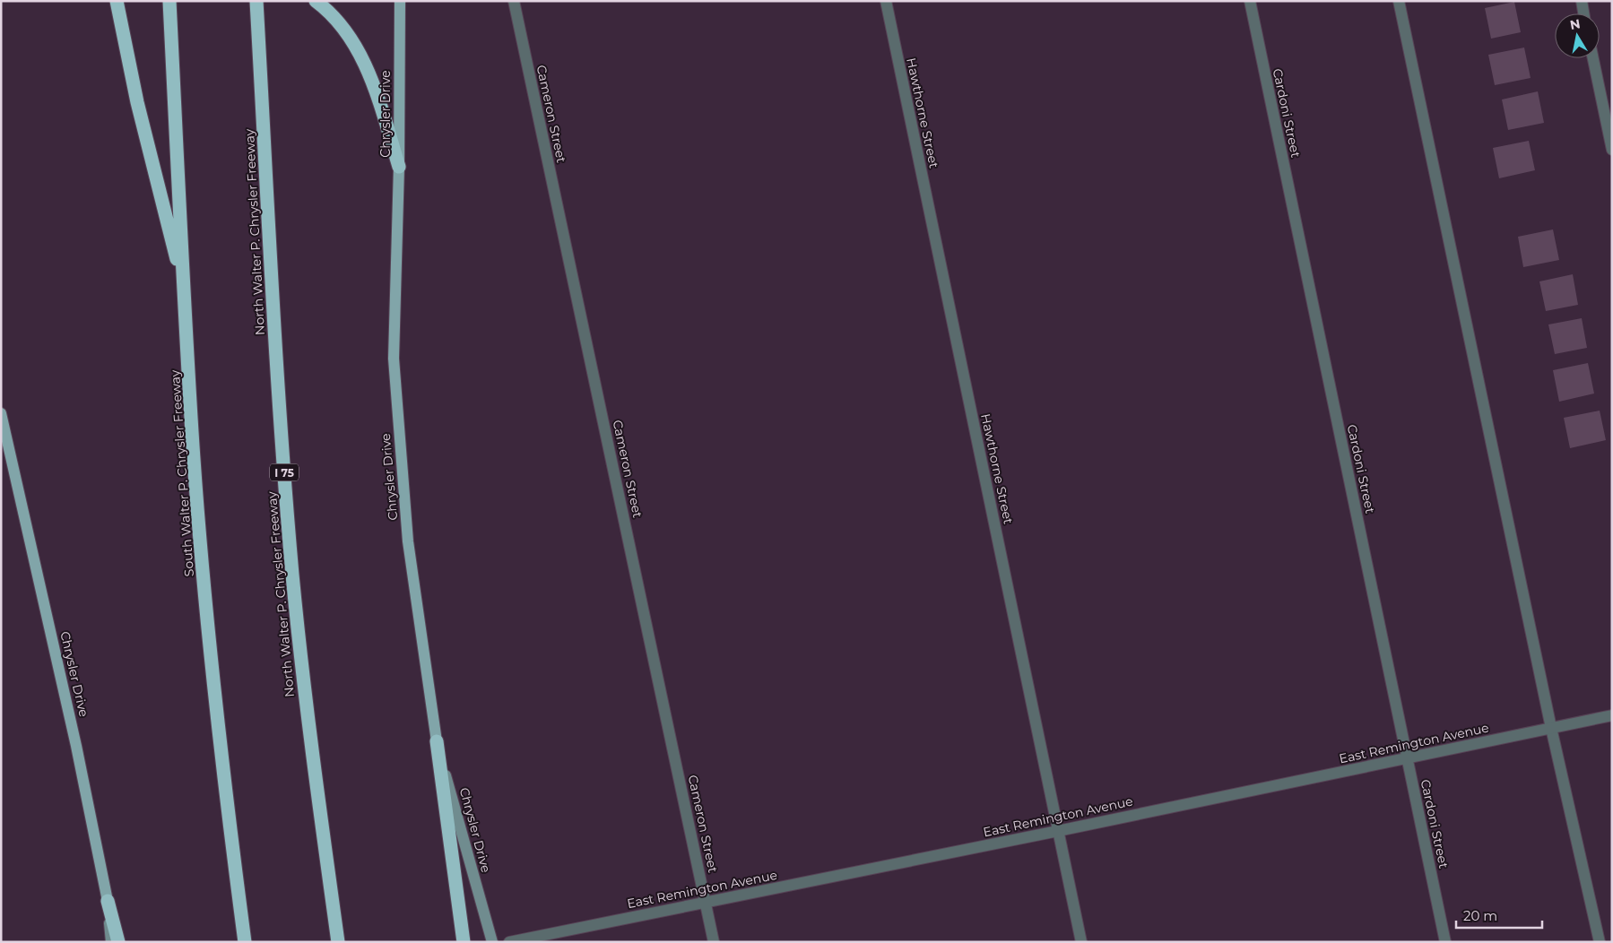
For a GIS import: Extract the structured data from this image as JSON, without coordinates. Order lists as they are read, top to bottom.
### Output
{
  "streets": {
    "highway": ["North Walter P. Chrysler Freeway", "I 75", "South Walter P. Chrysler Freeway"],
    "main road": ["Chrysler Drive"],
    "street": [
      "Hawthorne Street",
      "Cardoni Street",
      "Cameron Street",
      "East Remington Avenue"
    ]
  },
  "crossings": [
    ["Hawthorne Street", "East Remington Avenue"],
    ["Cardoni Street", "East Remington Avenue"],
    ["Cameron Street", "East Remington Avenue"]
  ],
  "scale_bar": "20 m",
  "north": "top"
}
